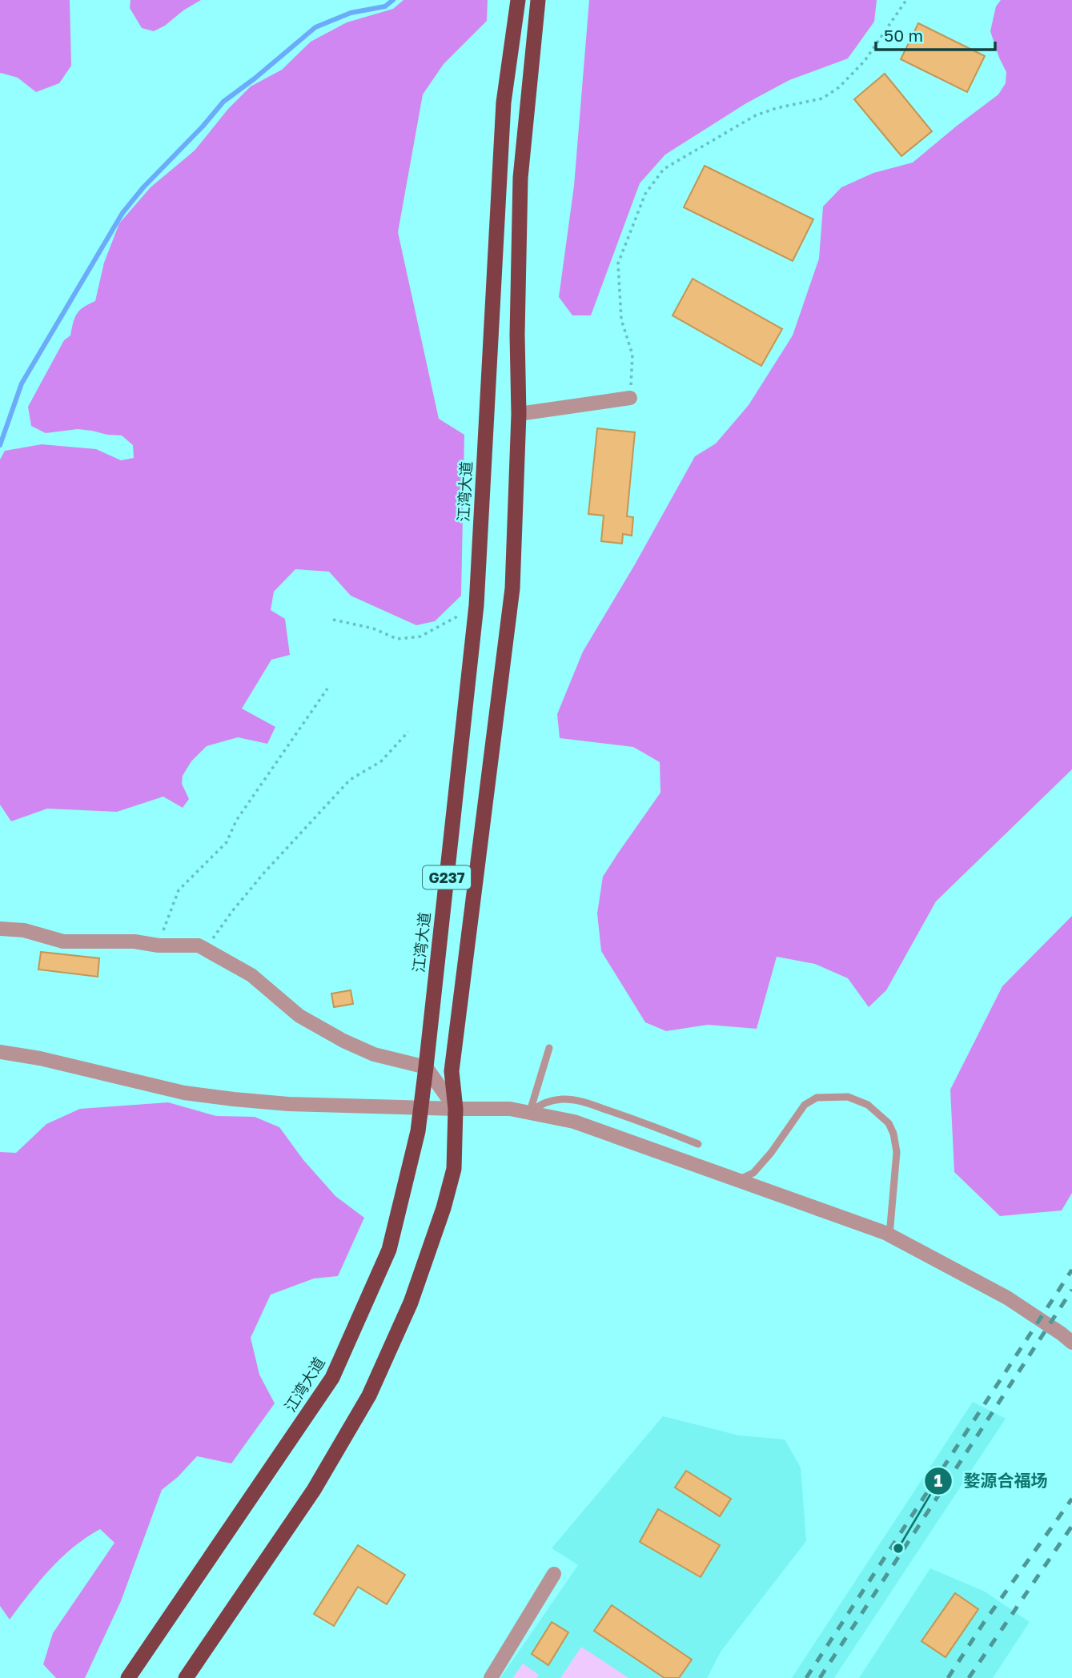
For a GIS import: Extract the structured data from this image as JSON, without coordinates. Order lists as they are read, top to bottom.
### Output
{
  "streets": {
    "highway": ["江湾大道", "G237"]
  },
  "places": ["婺源合福场"],
  "scale_bar": "50 m"
}
